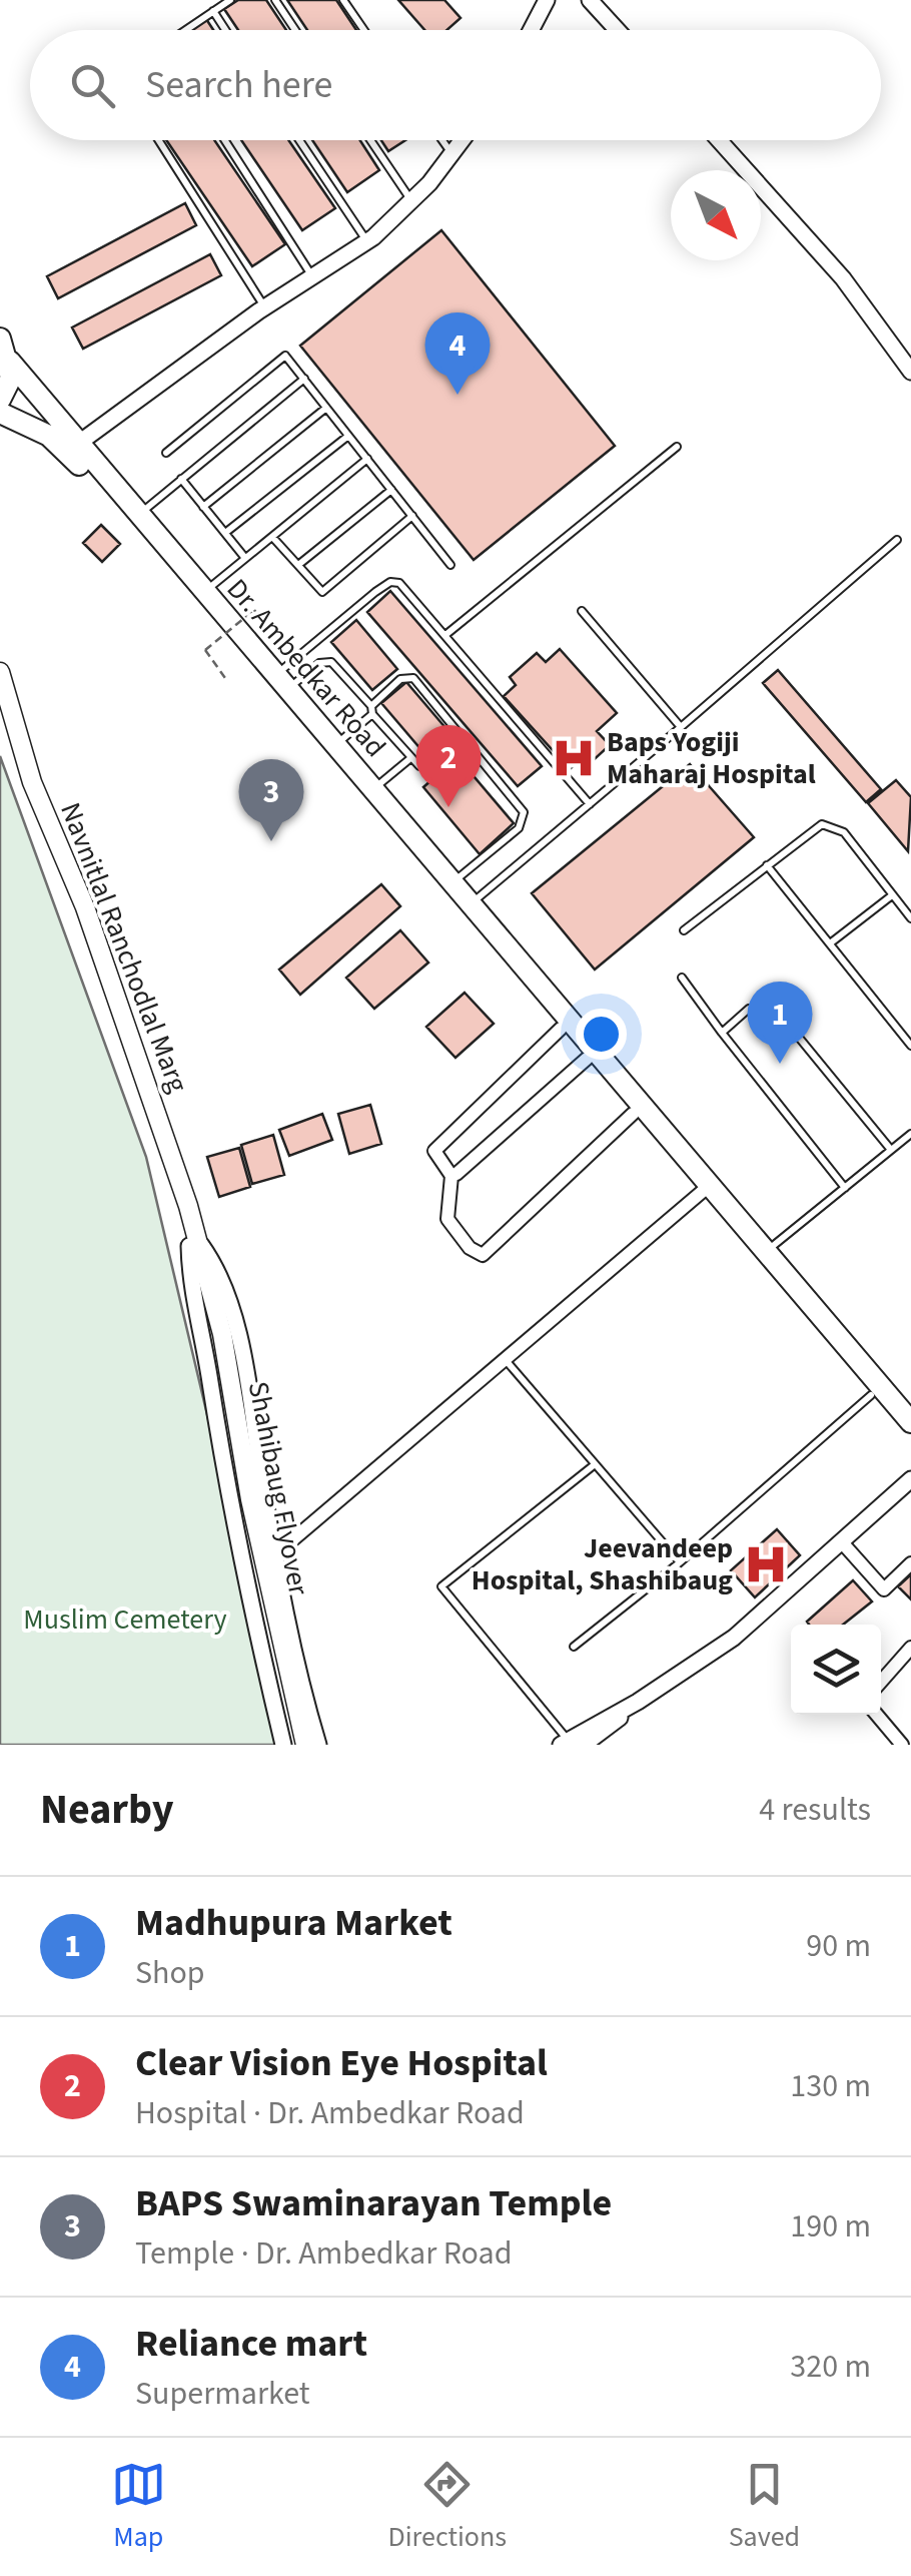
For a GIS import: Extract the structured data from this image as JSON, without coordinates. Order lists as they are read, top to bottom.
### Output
{
  "streets": {
    "main road": ["Dr. Ambedkar Road", "Navnitlal Ranchodlal Marg", "Shahibaug Flyover"]
  },
  "crossings": [
    ["Navnitlal Ranchodlal Marg", "Shahibaug Flyover"]
  ],
  "parks": ["Muslim Cemetery"],
  "places": {
    "hospital": ["Baps Yogiji Maharaj Hospital", "Jeevandeep Hospital, Shashibaug"]
  },
  "north": "bottom right",
  "page": {
    "search": "Search here",
    "pins": [
      "4",
      "2",
      "3",
      "1"
    ],
    "heading": ["Nearby", "4 results"],
    "list": [
      {
        "mark": "1",
        "name": "Madhupura Market",
        "note": "Shop",
        "value": "90 m"
      },
      {
        "mark": "2",
        "name": "Clear Vision Eye Hospital",
        "note": "Hospital · Dr. Ambedkar Road",
        "value": "130 m"
      },
      {
        "mark": "3",
        "name": "BAPS Swaminarayan Temple",
        "note": "Temple · Dr. Ambedkar Road",
        "value": "190 m"
      },
      {
        "mark": "4",
        "name": "Reliance mart",
        "note": "Supermarket",
        "value": "320 m"
      }
    ],
    "nav": ["Map", "Directions", "Saved"]
  }
}
